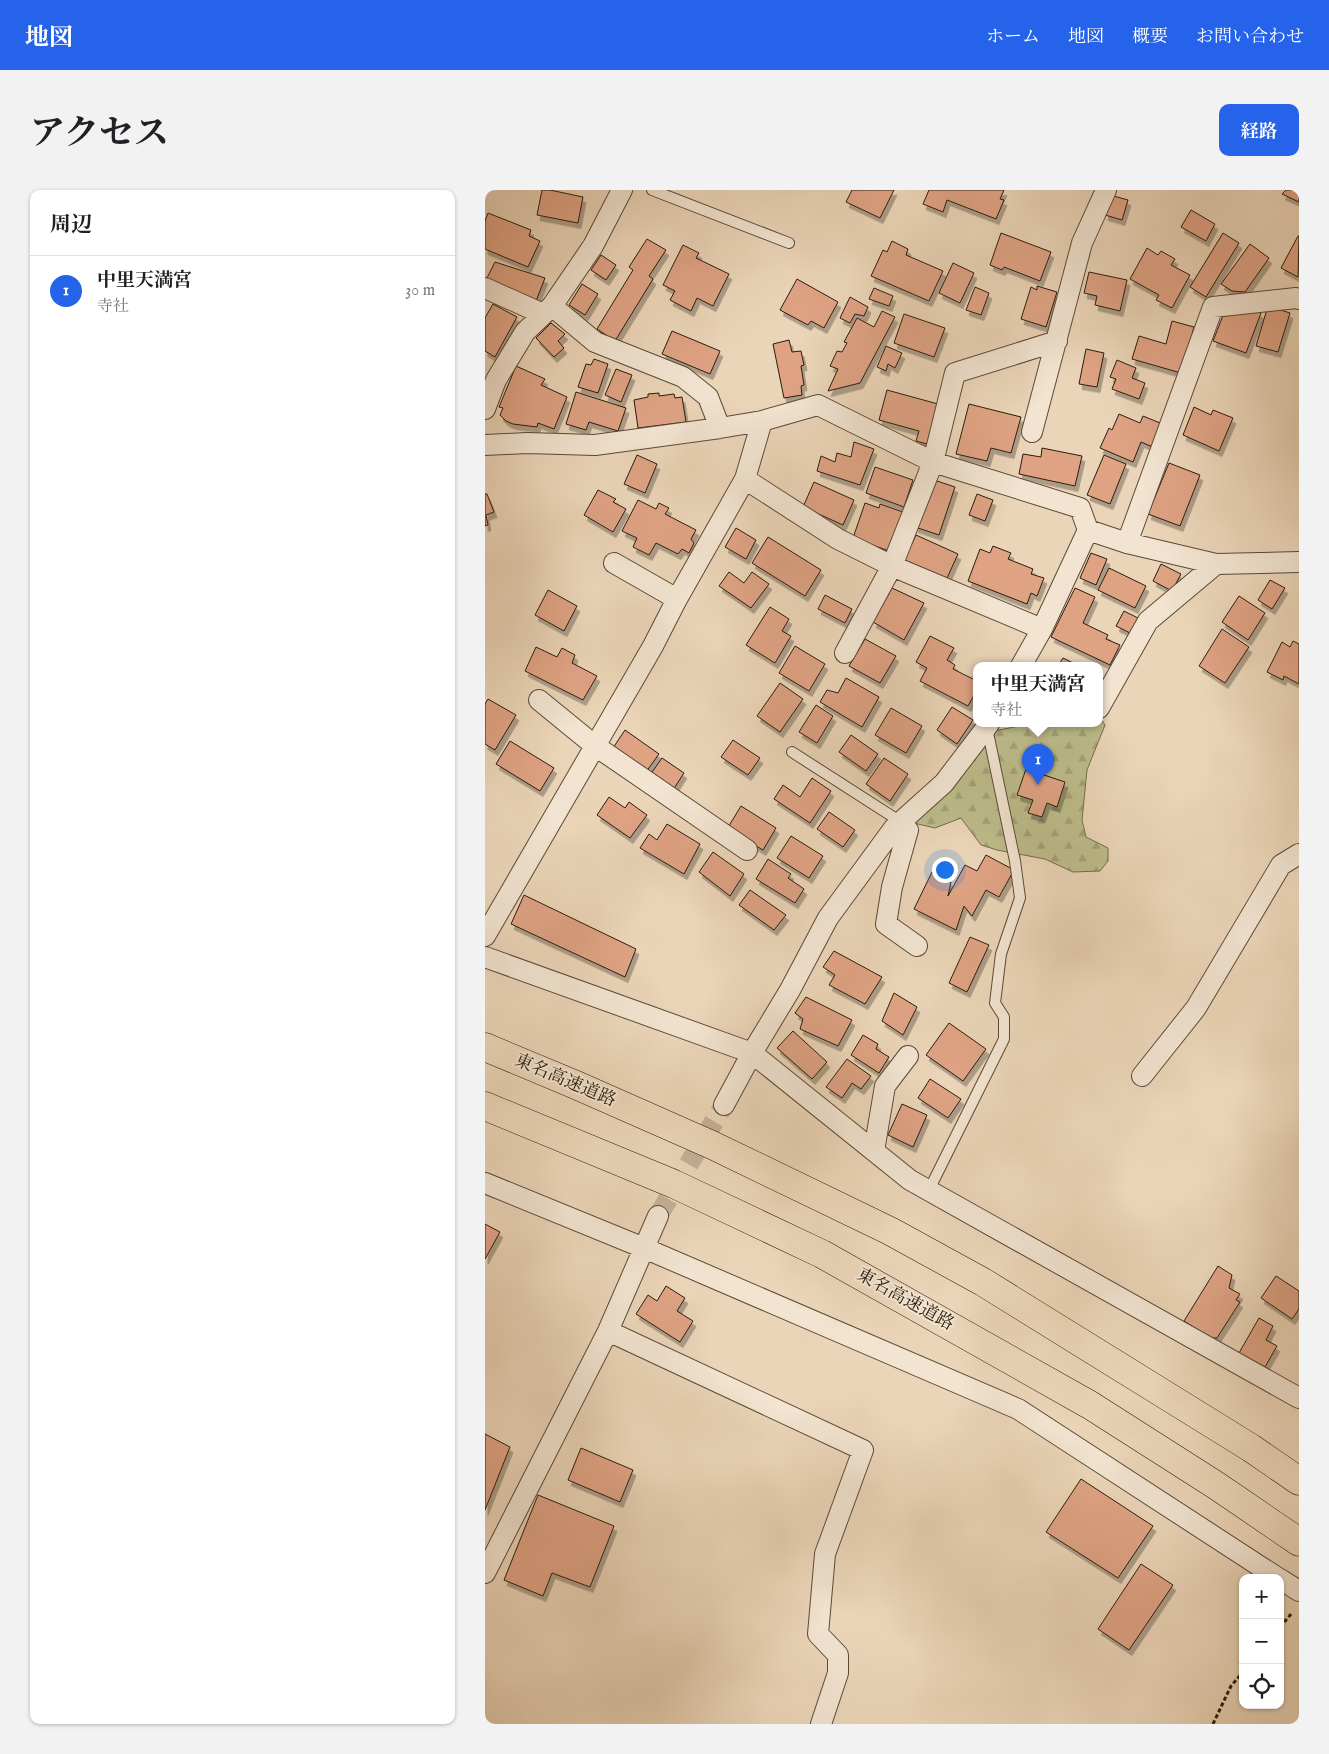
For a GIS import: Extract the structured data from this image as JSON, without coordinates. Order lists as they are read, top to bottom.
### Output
{
  "streets": {
    "highway": ["東名高速道路"]
  },
  "page": {
    "header": "地図",
    "nav": [
      "ホーム",
      "地図",
      "概要",
      "お問い合わせ"
    ],
    "title": "アクセス",
    "buttons": "経路",
    "heading": "周辺",
    "list": [
      {
        "mark": "1",
        "name": "中里天満宮",
        "note": "寺社",
        "value": "30 m"
      }
    ],
    "popup": ["中里天満宮", "寺社"],
    "pins": "1",
    "map_buttons": ["+", "−"]
  }
}
